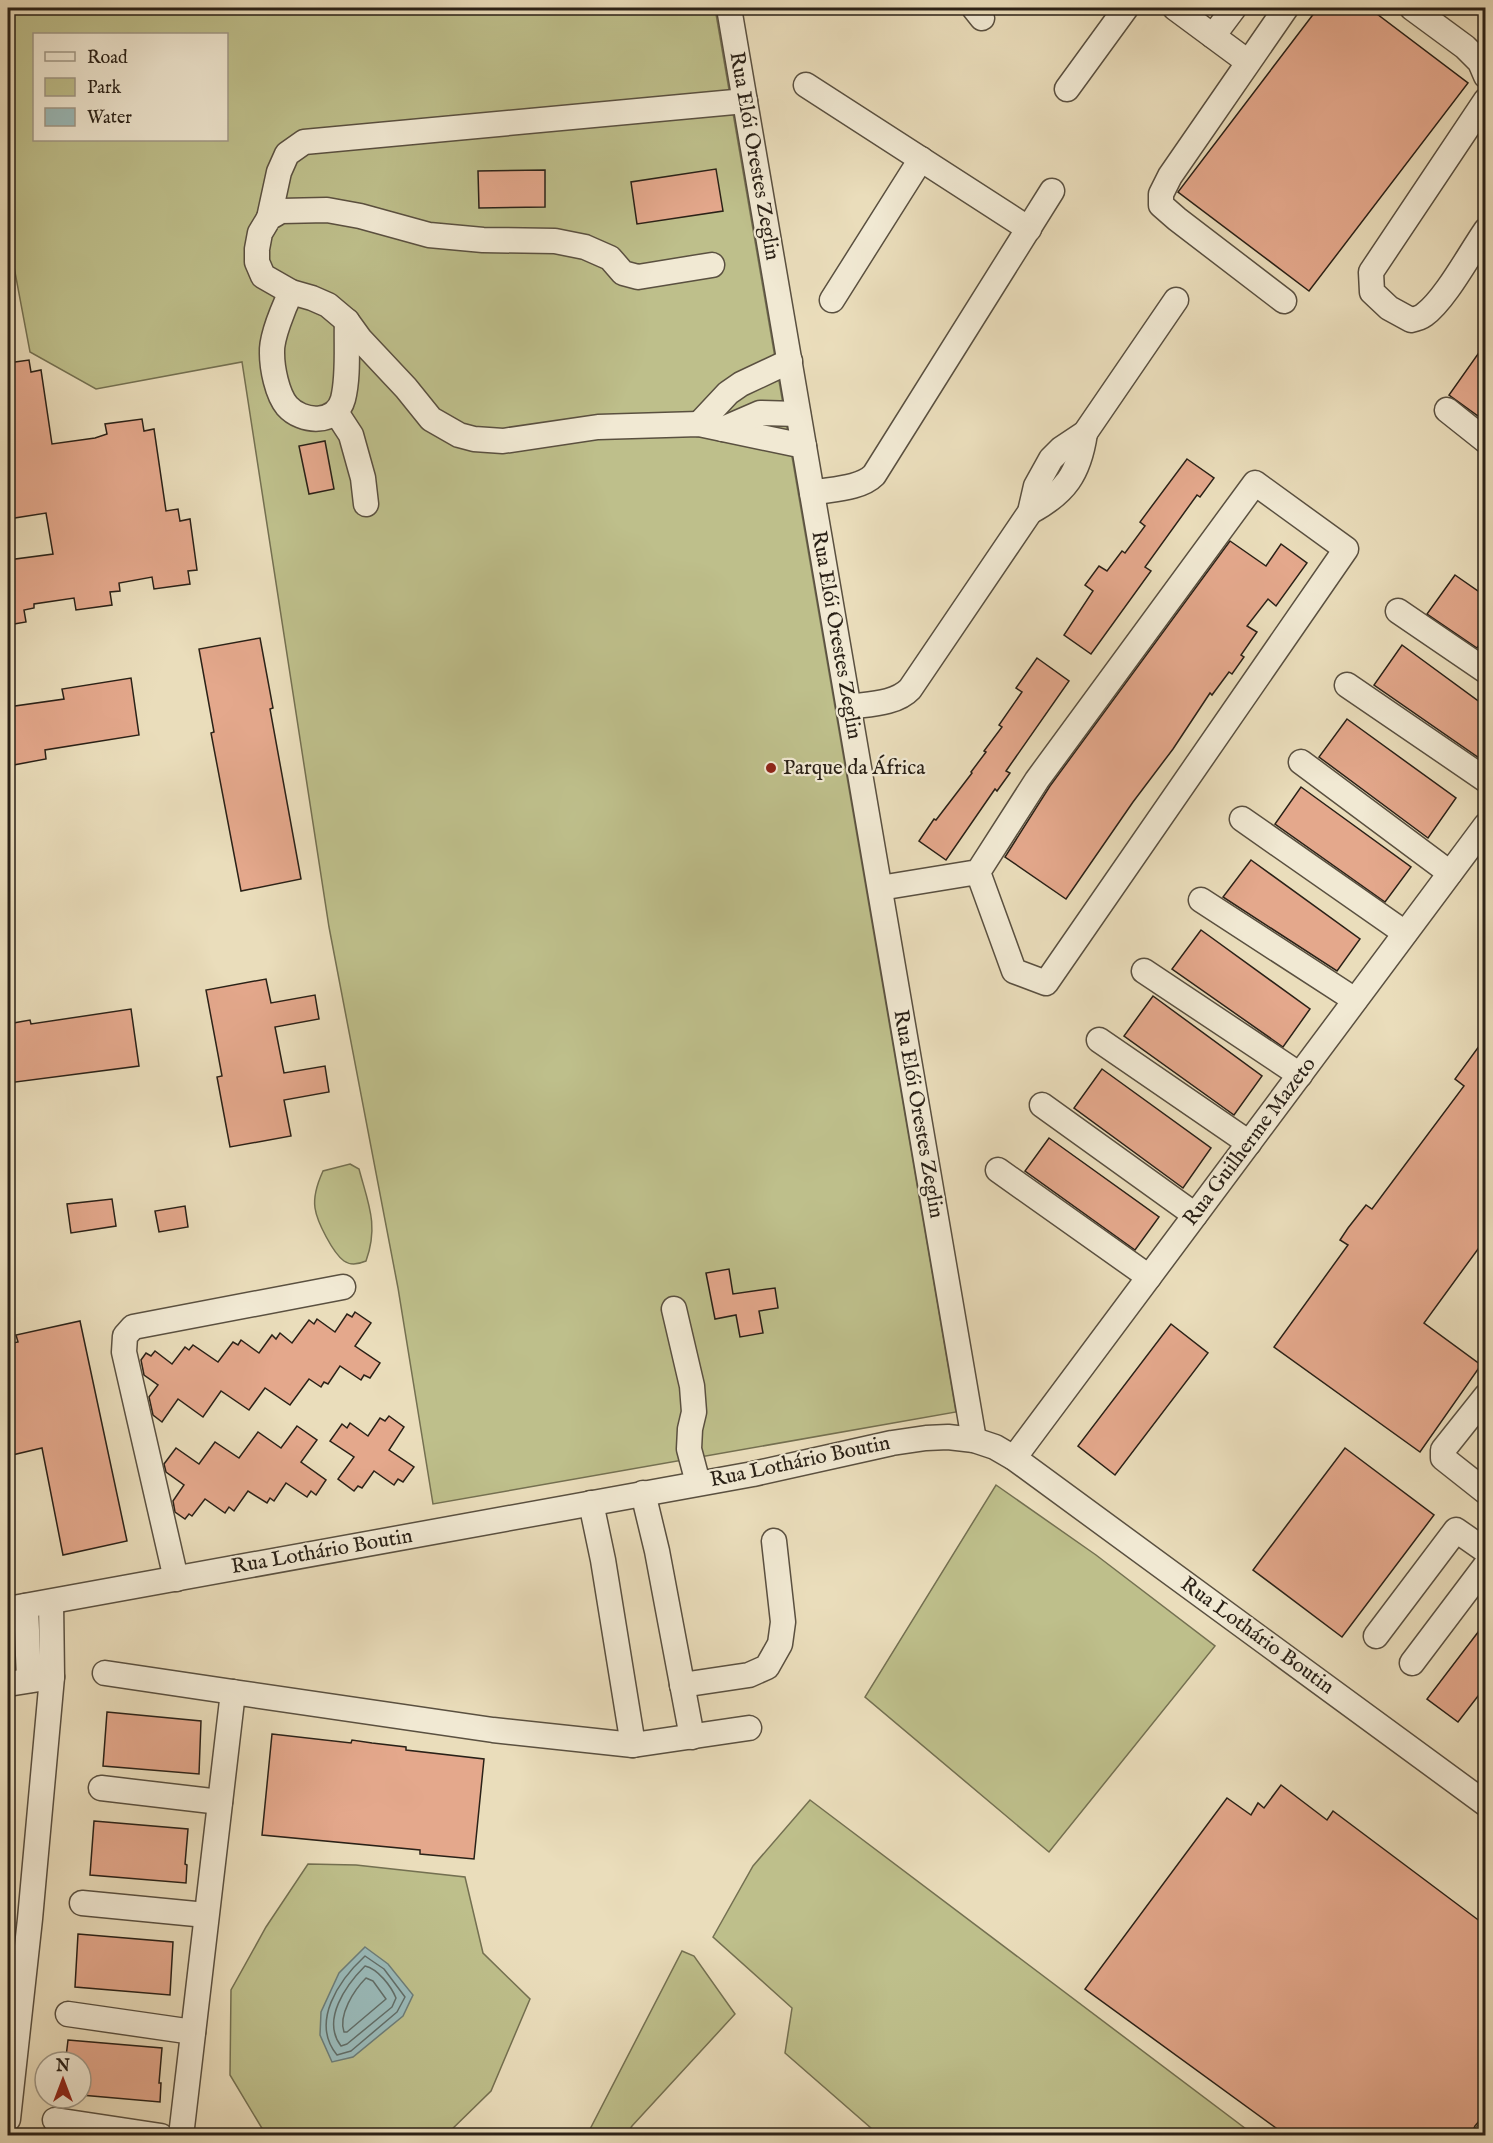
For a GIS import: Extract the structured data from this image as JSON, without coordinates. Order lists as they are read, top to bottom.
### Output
{
  "streets": {
    "street": ["Rua Elói Orestes Zeglin", "Rua Guilherme Mazeto", "Rua Lothário Boutin"]
  },
  "crossings": [
    ["Rua Elói Orestes Zeglin", "Rua Lothário Boutin"],
    ["Rua Guilherme Mazeto", "Rua Lothário Boutin"]
  ],
  "places": ["Parque da África"],
  "legend": ["Road", "Park", "Water"],
  "north": "top"
}
